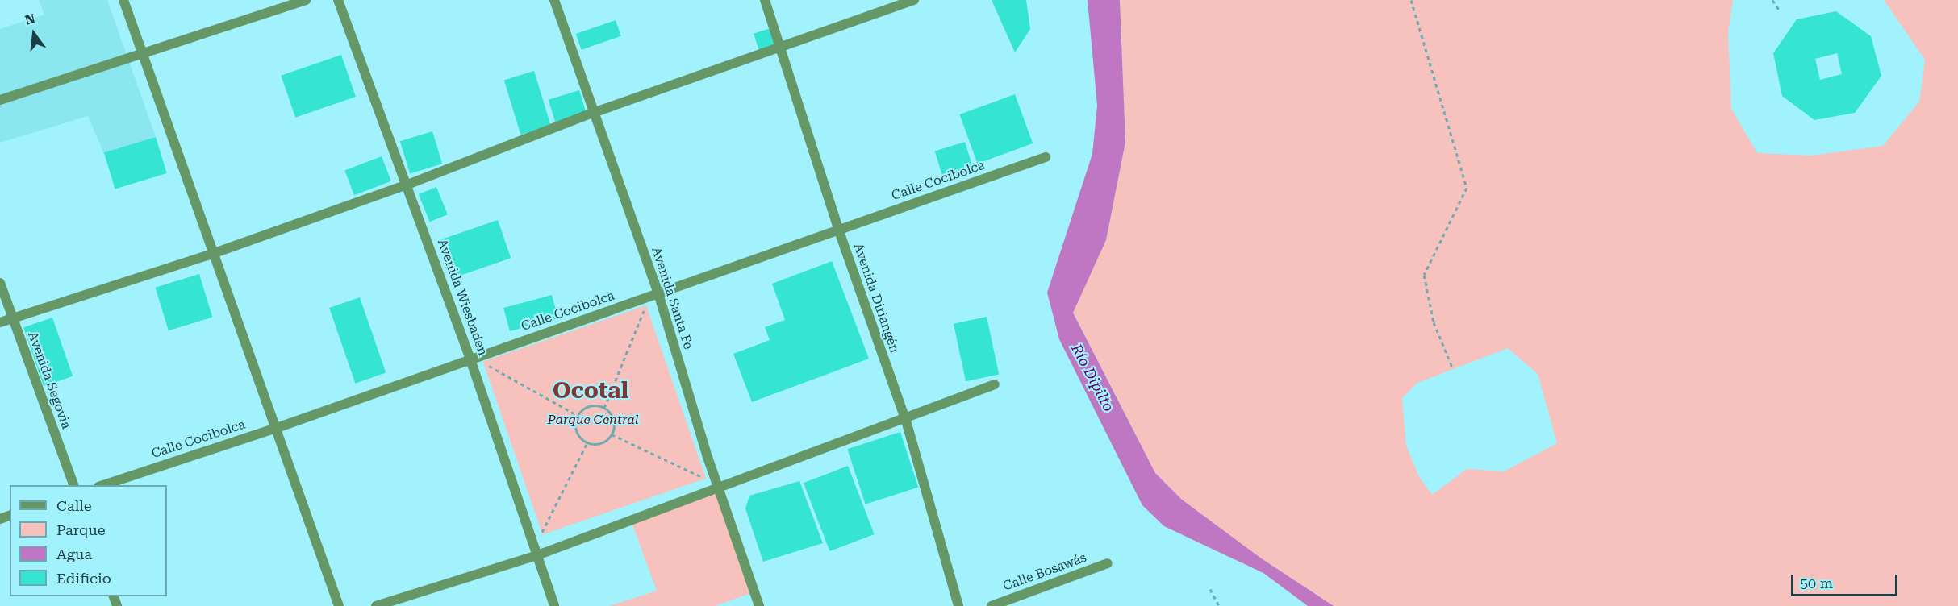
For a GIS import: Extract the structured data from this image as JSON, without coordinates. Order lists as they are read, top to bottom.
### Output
{
  "streets": {
    "street": [
      "Calle Cocibolca",
      "Avenida Wiesbaden",
      "Avenida Santa Fe",
      "Avenida Diriangén",
      "Avenida Segovia",
      "Calle Bosawás"
    ]
  },
  "crossings": [
    ["Calle Cocibolca", "Avenida Wiesbaden"],
    ["Calle Cocibolca", "Avenida Santa Fe"],
    ["Calle Cocibolca", "Avenida Diriangén"]
  ],
  "districts": ["Ocotal"],
  "water": ["Río Dipilto"],
  "parks": ["Parque Central"],
  "legend": [
    "Calle",
    "Parque",
    "Agua",
    "Edificio"
  ],
  "scale_bar": "50 m",
  "north": "top"
}
